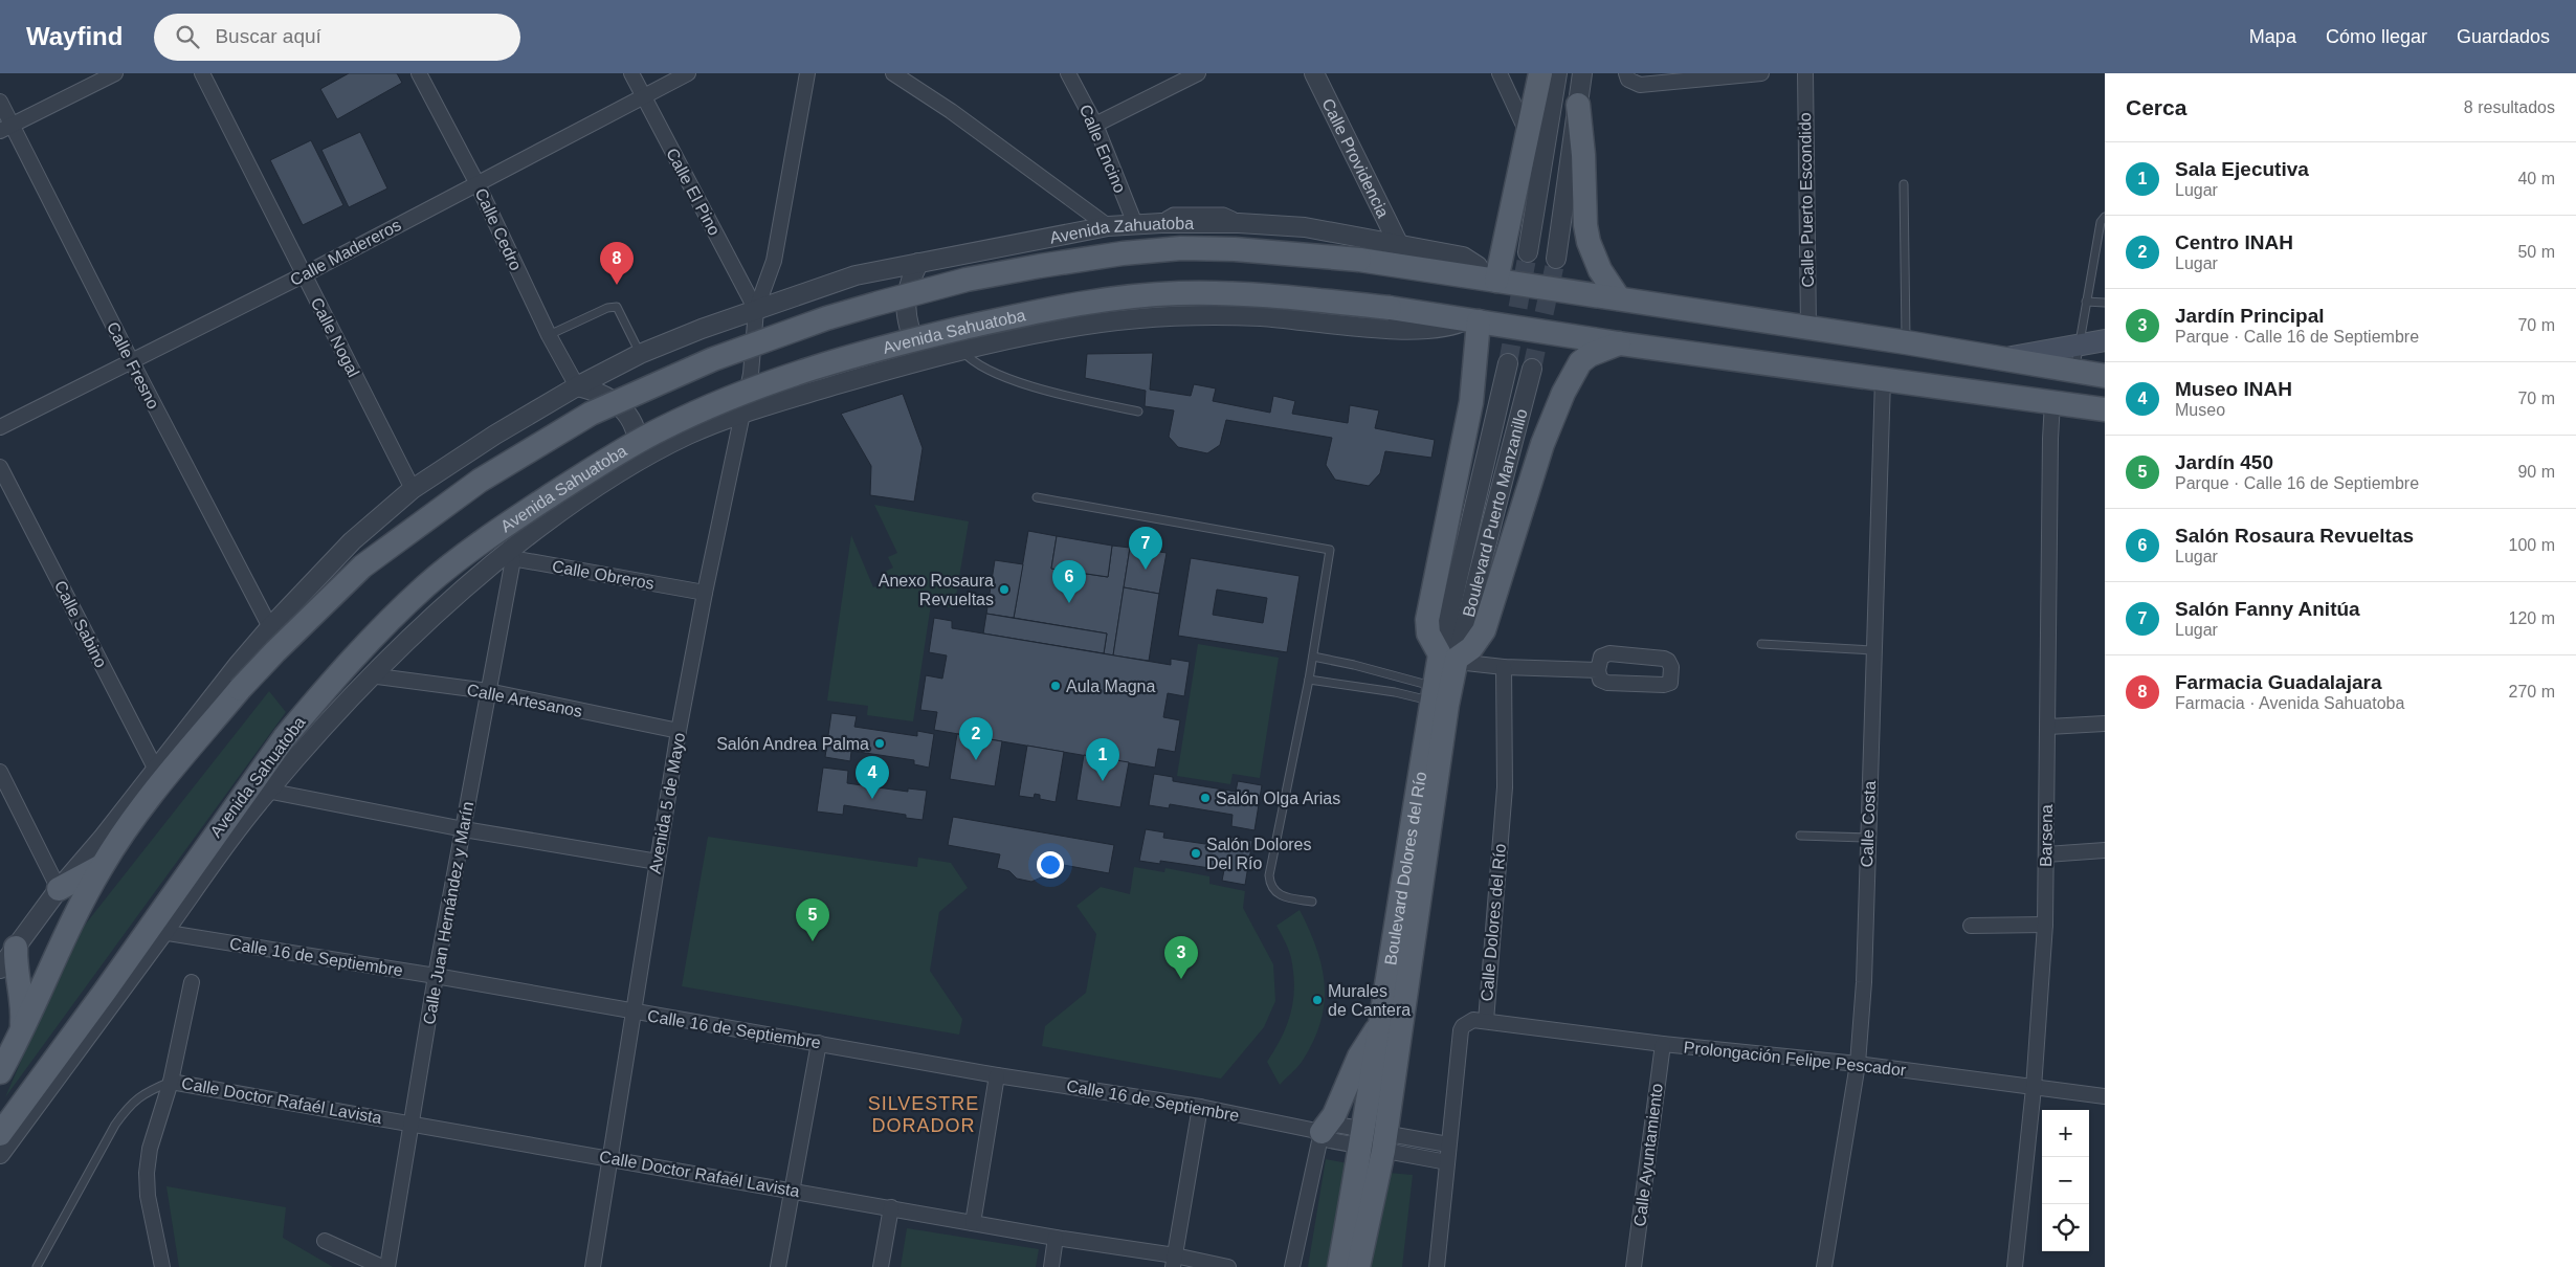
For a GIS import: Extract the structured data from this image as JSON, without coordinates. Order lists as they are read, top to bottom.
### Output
{
  "streets": {
    "main road": ["Avenida Sahuatoba", "Boulevard Dolores del Río"],
    "street": [
      "Calle Encino",
      "Calle Providencia",
      "Calle El Pino",
      "Calle Puerto Escondido",
      "Calle Cedro",
      "Avenida Zahuatoba",
      "Calle Madereros",
      "Calle Nogal",
      "Calle Fresno",
      "Boulevard Puerto Manzanillo",
      "Calle Obreros",
      "Calle Sabino",
      "Calle Artesanos",
      "Avenida 5 de Mayo",
      "Calle Costa",
      "Barsena",
      "Calle Juan Hernández y Marín",
      "Calle Dolores del Río",
      "Calle 16 de Septiembre",
      "Prolongación Felipe Pescador",
      "Calle Doctor Rafaél Lavista",
      "Calle Ayuntamiento"
    ]
  },
  "crossings": [
    ["Calle Encino", "Avenida Zahuatoba"],
    ["Calle Providencia", "Avenida Zahuatoba"],
    ["Calle El Pino", "Avenida Zahuatoba"],
    ["Calle El Pino", "Calle Madereros"],
    ["Calle El Pino", "Avenida 5 de Mayo"],
    ["Calle Cedro", "Calle Madereros"],
    ["Avenida Zahuatoba", "Avenida 5 de Mayo"],
    ["Calle Madereros", "Calle Nogal"],
    ["Calle Madereros", "Calle Fresno"],
    ["Avenida Sahuatoba", "Calle Obreros"],
    ["Avenida Sahuatoba", "Calle Artesanos"],
    ["Avenida Sahuatoba", "Avenida 5 de Mayo"],
    ["Avenida Sahuatoba", "Calle Costa"],
    ["Avenida Sahuatoba", "Barsena"],
    ["Avenida Sahuatoba", "Calle Juan Hernández y Marín"],
    ["Avenida Sahuatoba", "Calle 16 de Septiembre"],
    ["Boulevard Puerto Manzanillo", "Boulevard Dolores del Río"],
    ["Calle Obreros", "Avenida 5 de Mayo"],
    ["Calle Obreros", "Calle Juan Hernández y Marín"],
    ["Calle Artesanos", "Avenida 5 de Mayo"],
    ["Calle Artesanos", "Calle Juan Hernández y Marín"],
    ["Avenida 5 de Mayo", "Calle 16 de Septiembre"],
    ["Avenida 5 de Mayo", "Calle Doctor Rafaél Lavista"],
    ["Calle Costa", "Prolongación Felipe Pescador"],
    ["Barsena", "Prolongación Felipe Pescador"],
    ["Boulevard Dolores del Río", "Calle 16 de Septiembre"],
    ["Calle Juan Hernández y Marín", "Calle 16 de Septiembre"],
    ["Calle Juan Hernández y Marín", "Calle Doctor Rafaél Lavista"],
    ["Calle Dolores del Río", "Calle 16 de Septiembre"],
    ["Calle Dolores del Río", "Prolongación Felipe Pescador"],
    ["Prolongación Felipe Pescador", "Calle Ayuntamiento"]
  ],
  "districts": ["SILVESTRE DORADOR"],
  "places": [
    "Anexo Rosaura Revueltas",
    "Aula Magna",
    "Salón Andrea Palma",
    "Salón Olga Arias",
    "Salón Dolores Del Río",
    "Murales de Cantera"
  ],
  "page": {
    "header": "Wayfind",
    "search": "Buscar aquí",
    "nav": ["Mapa", "Cómo llegar", "Guardados"],
    "heading": ["Cerca", "8 resultados"],
    "list": [
      {
        "mark": "1",
        "name": "Sala Ejecutiva",
        "note": "Lugar",
        "value": "40 m"
      },
      {
        "mark": "2",
        "name": "Centro INAH",
        "note": "Lugar",
        "value": "50 m"
      },
      {
        "mark": "3",
        "name": "Jardín Principal",
        "note": "Parque · Calle 16 de Septiembre",
        "value": "70 m"
      },
      {
        "mark": "4",
        "name": "Museo INAH",
        "note": "Museo",
        "value": "70 m"
      },
      {
        "mark": "5",
        "name": "Jardín 450",
        "note": "Parque · Calle 16 de Septiembre",
        "value": "90 m"
      },
      {
        "mark": "6",
        "name": "Salón Rosaura Revueltas",
        "note": "Lugar",
        "value": "100 m"
      },
      {
        "mark": "7",
        "name": "Salón Fanny Anitúa",
        "note": "Lugar",
        "value": "120 m"
      },
      {
        "mark": "8",
        "name": "Farmacia Guadalajara",
        "note": "Farmacia · Avenida Sahuatoba",
        "value": "270 m"
      }
    ],
    "pins": [
      "8",
      "7",
      "6",
      "2",
      "1",
      "4",
      "5",
      "3"
    ],
    "map_buttons": ["+", "−"]
  }
}
